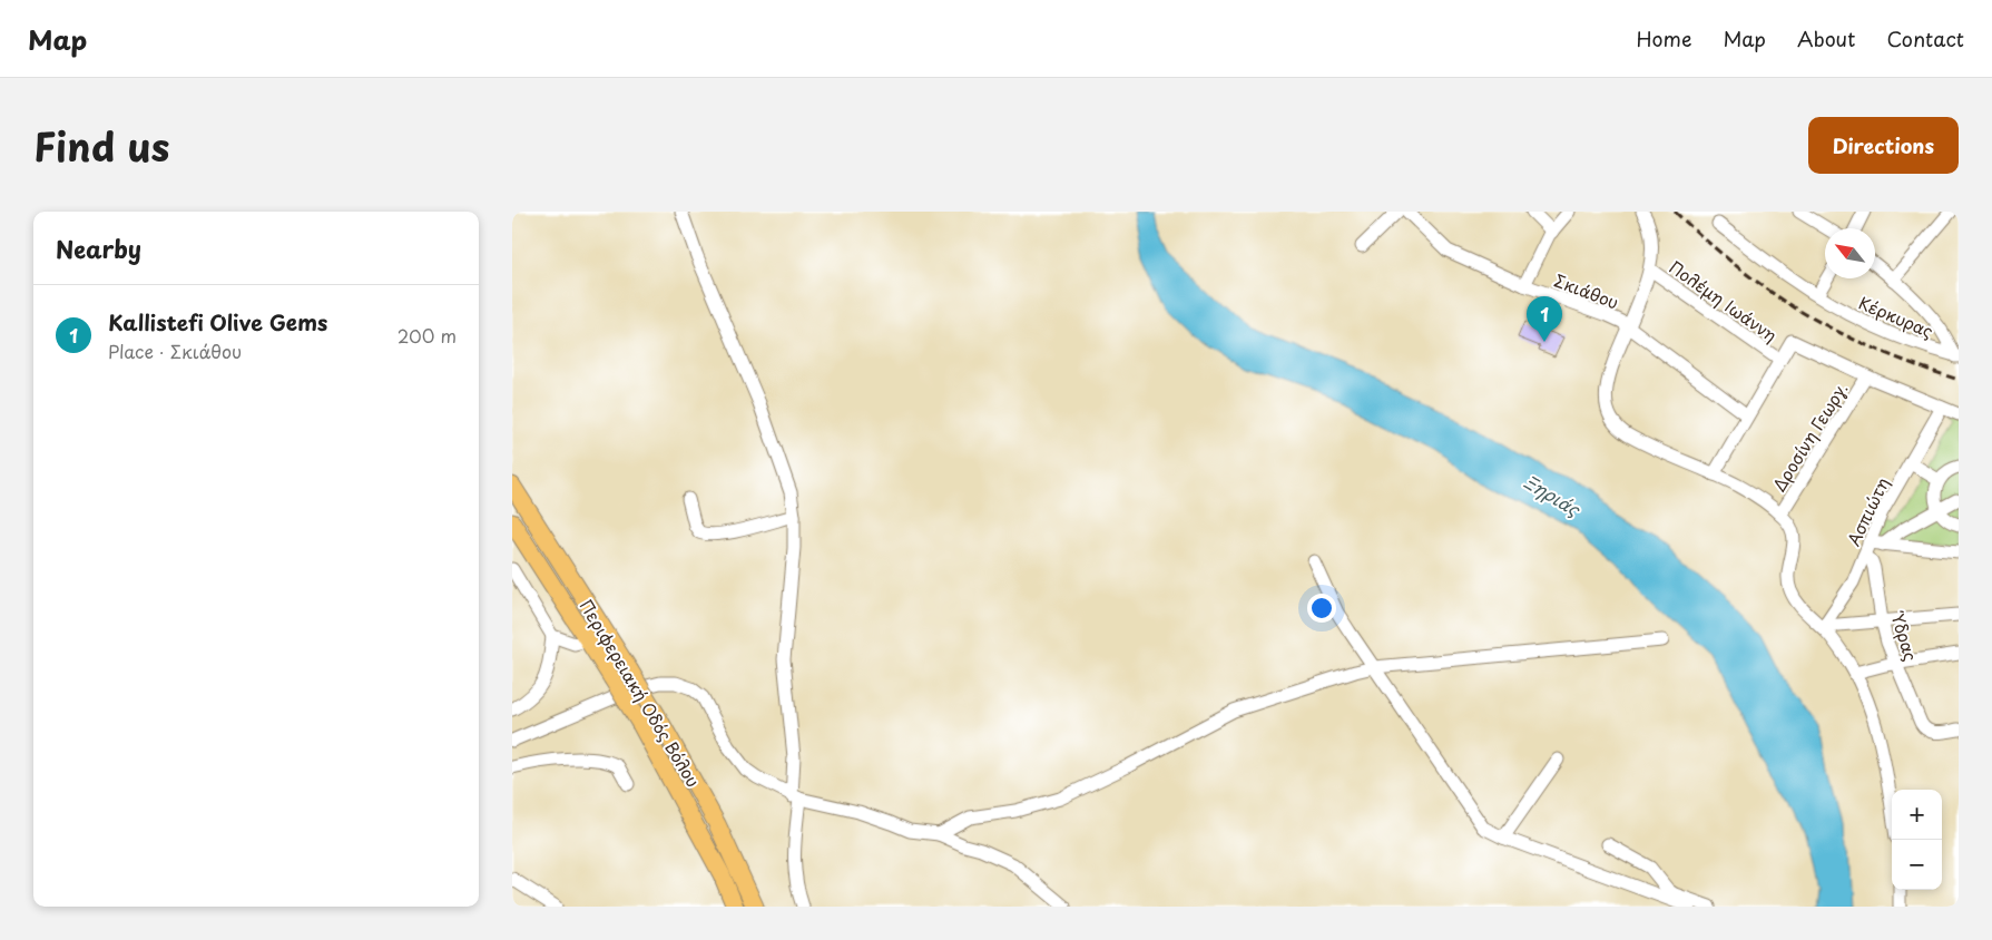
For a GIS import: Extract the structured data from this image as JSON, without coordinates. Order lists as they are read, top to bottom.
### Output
{
  "streets": {
    "main road": ["Περιφερειακή Οδός Βόλου"],
    "street": [
      "Σκιάθου",
      "Πολέμη Ιωάννη",
      "Κέρκυρας",
      "Δροσίνη Γεωργ.",
      "Ασπιώτη",
      "Ύδρας"
    ]
  },
  "crossings": [
    ["Ασπιώτη", "Ύδρας"]
  ],
  "water": ["Ξηριάς"],
  "north": "top left",
  "page": {
    "header": "Map",
    "nav": [
      "Home",
      "Map",
      "About",
      "Contact"
    ],
    "title": "Find us",
    "buttons": "Directions",
    "heading": "Nearby",
    "list": [
      {
        "mark": "1",
        "name": "Kallistefi Olive Gems",
        "note": "Place · Σκιάθου",
        "value": "200 m"
      }
    ],
    "pins": "1",
    "map_buttons": ["+", "−"]
  }
}
